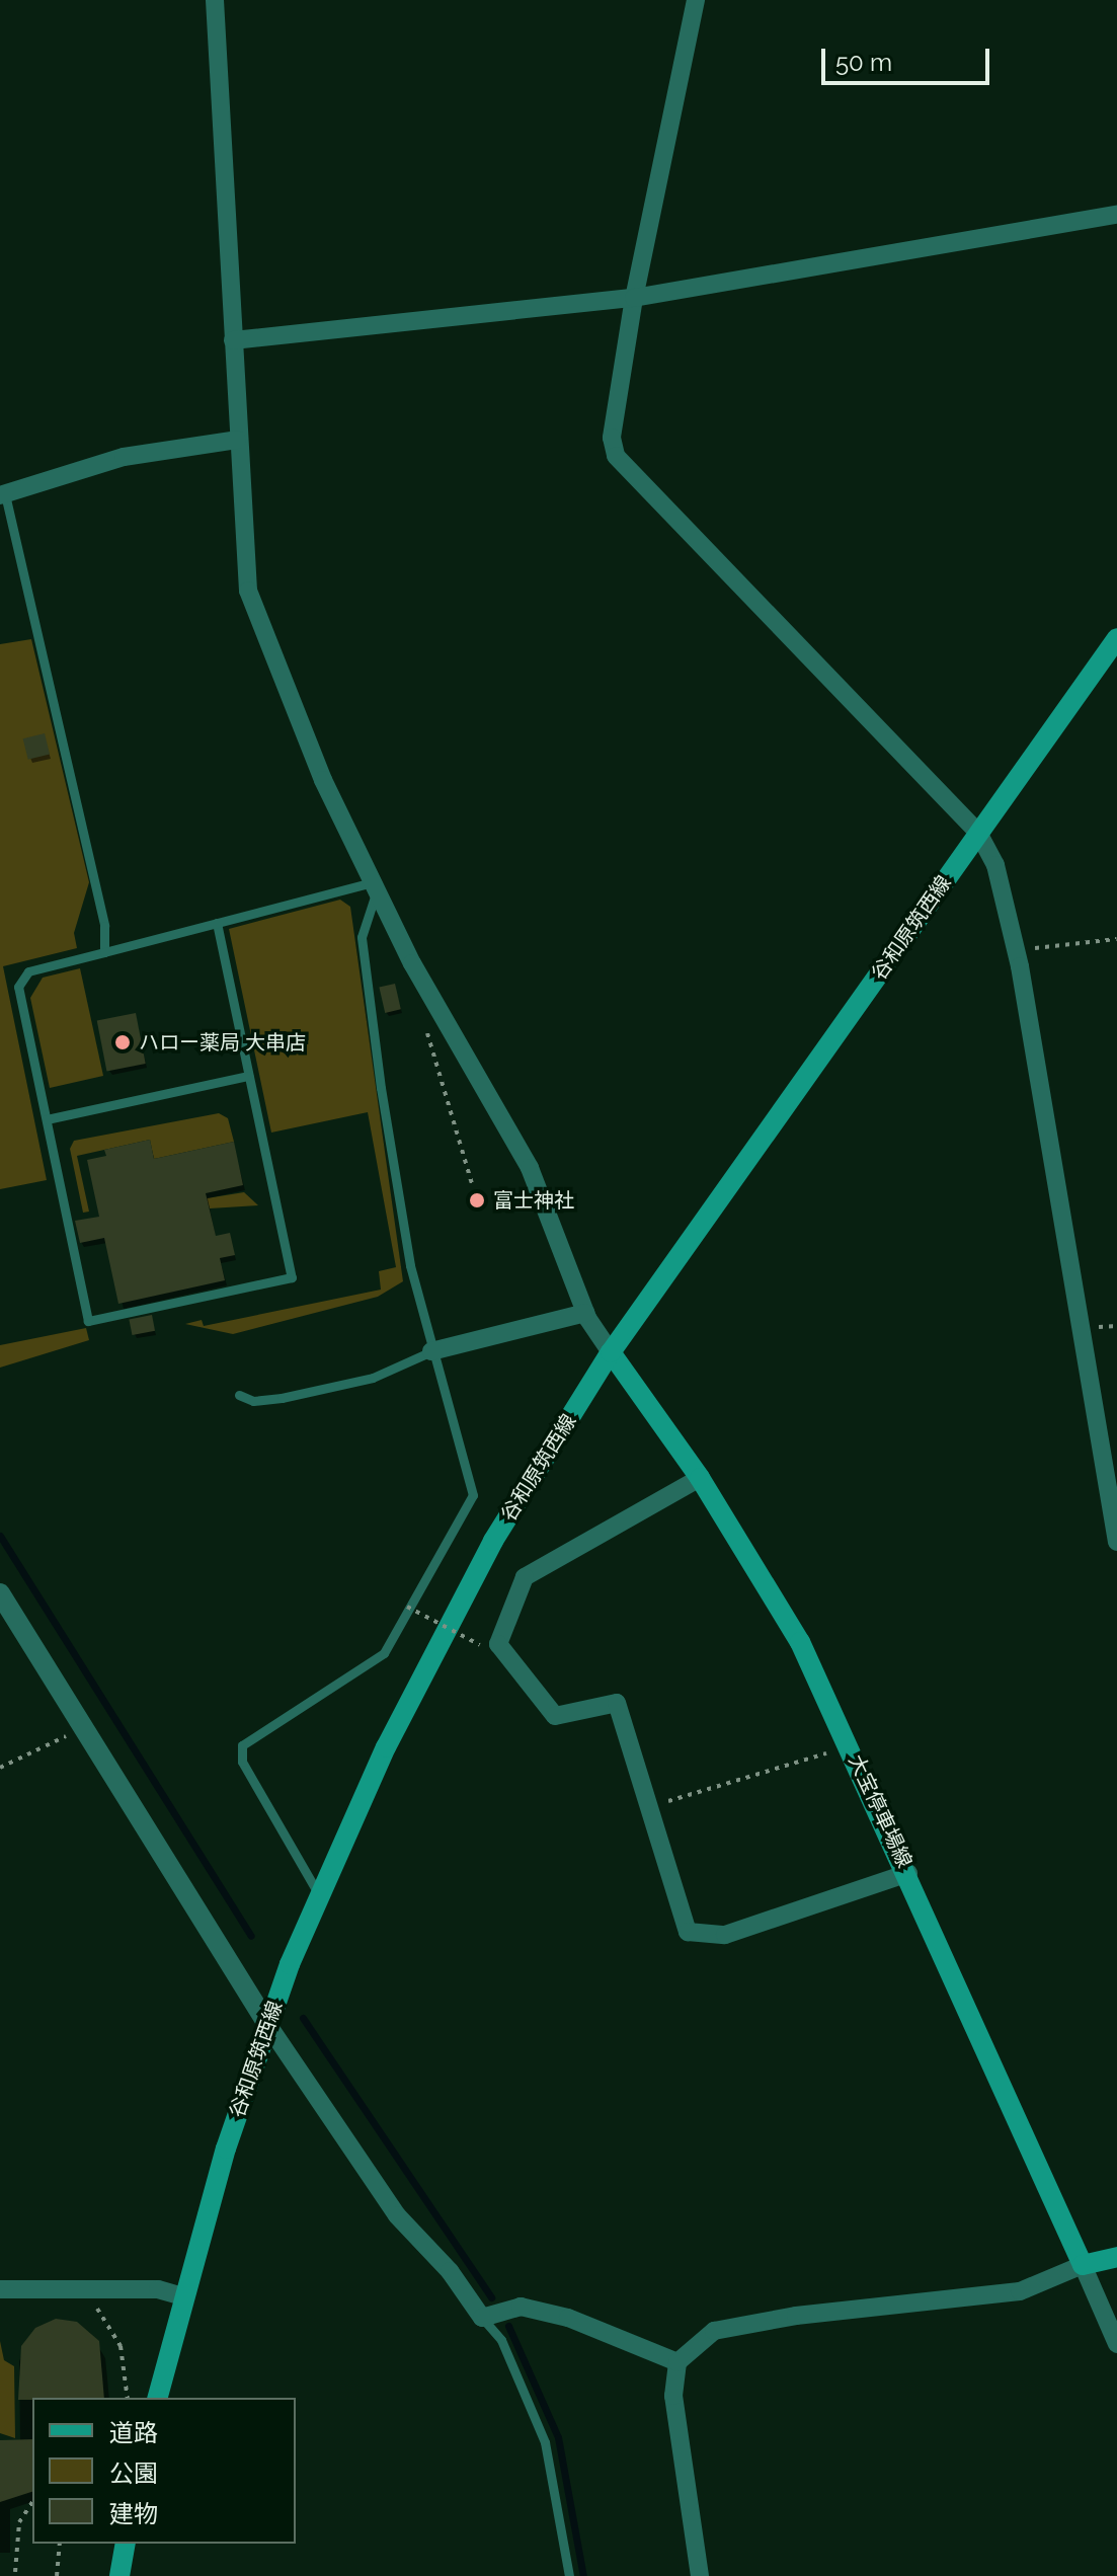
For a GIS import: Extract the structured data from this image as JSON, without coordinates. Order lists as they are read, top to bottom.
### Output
{
  "streets": {
    "main road": ["谷和原筑西線", "大宝停車場線"]
  },
  "crossings": [
    ["谷和原筑西線", "大宝停車場線"]
  ],
  "places": ["ハロー薬局 大串店", "富士神社"],
  "legend": ["道路", "公園", "建物"],
  "scale_bar": "50 m"
}
